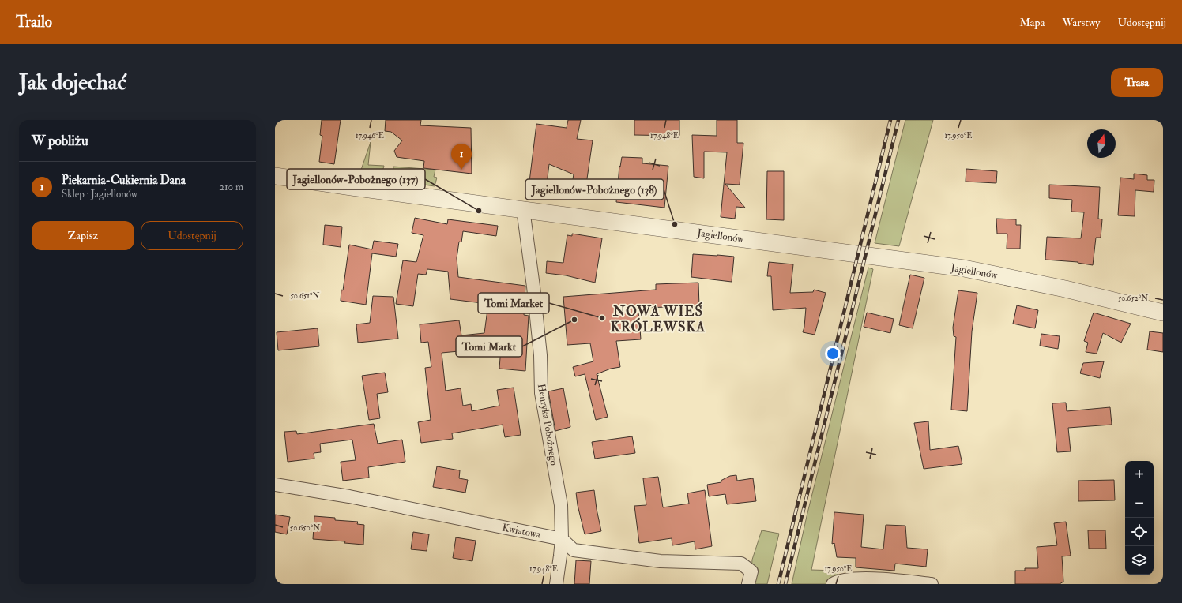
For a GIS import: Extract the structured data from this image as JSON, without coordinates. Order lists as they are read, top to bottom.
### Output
{
  "streets": {
    "street": ["Jagiellonów", "Henryka Pobożnego", "Kwiatowa"]
  },
  "crossings": [
    ["Jagiellonów", "Henryka Pobożnego"],
    ["Henryka Pobożnego", "Kwiatowa"]
  ],
  "districts": ["NOWA WIEŚ KRÓLEWSKA"],
  "places": [
    "Jagiellonów-Pobożnego (137)",
    "Jagiellonów-Pobożnego (138)",
    "Tomi Market",
    "Tomi Markt"
  ],
  "north": "top",
  "page": {
    "header": "Trailo",
    "nav": ["Mapa", "Warstwy", "Udostępnij"],
    "buttons": [
      "Trasa",
      ["Zapisz", "Udostępnij"]
    ],
    "title": "Jak dojechać",
    "heading": "W pobliżu",
    "pins": "1",
    "list": [
      {
        "mark": "1",
        "name": "Piekarnia-Cukiernia Dana",
        "note": "Sklep · Jagiellonów",
        "value": "210 m"
      }
    ],
    "map_buttons": ["+", "−"]
  },
  "coordinates": [
    "17.946°E",
    "17.948°E",
    "17.950°E",
    "50.651°N",
    "50.652°N",
    "50.650°N"
  ]
}
